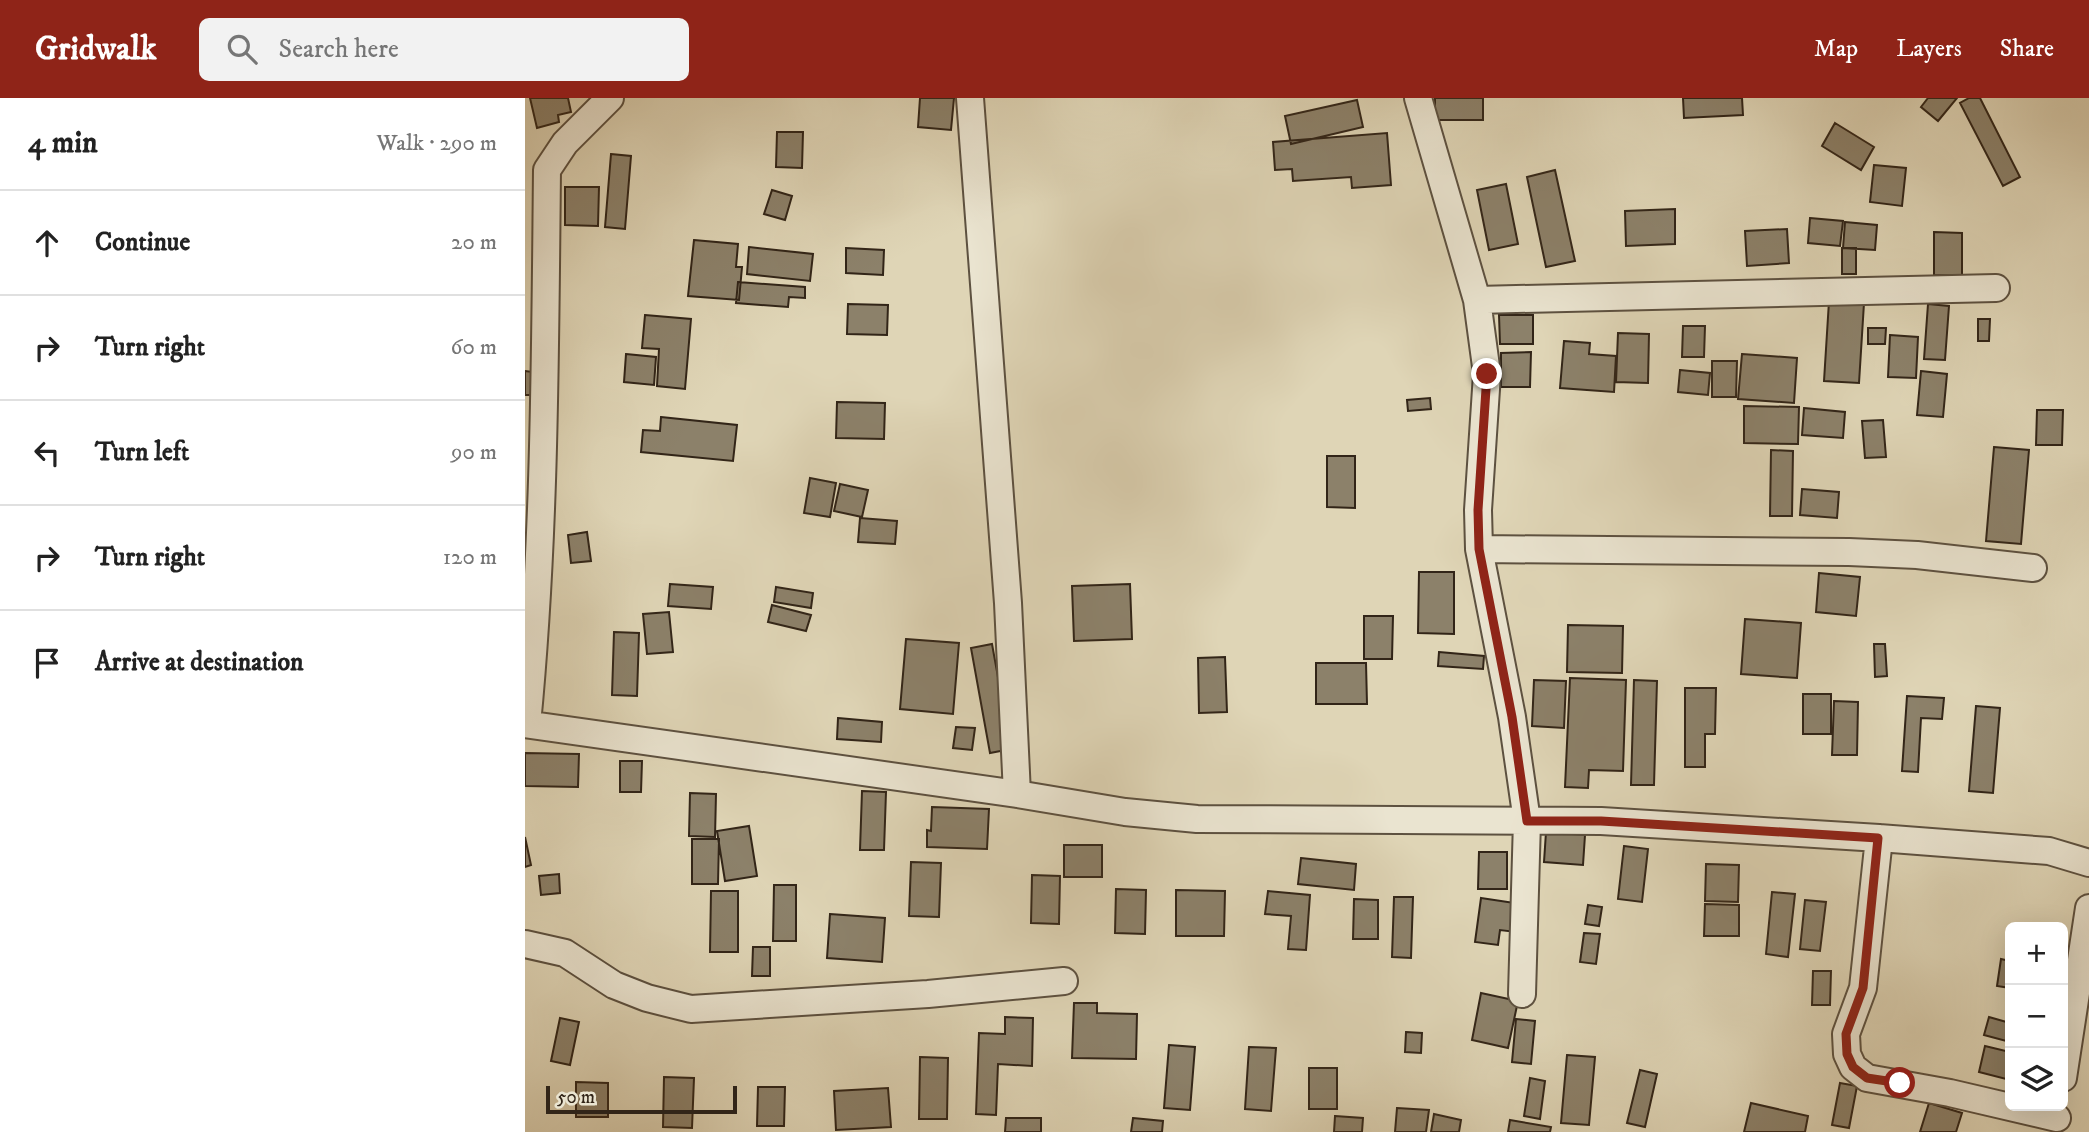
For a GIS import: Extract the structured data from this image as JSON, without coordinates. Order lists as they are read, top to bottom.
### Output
{
  "scale_bar": "50 m",
  "page": {
    "header": "Gridwalk",
    "search": "Search here",
    "nav": ["Map", "Layers", "Share"],
    "heading": ["4 min", "Walk · 290 m"],
    "list": [
      ["Continue", "20 m"],
      ["Turn right", "60 m"],
      ["Turn left", "90 m"],
      ["Turn right", "120 m"],
      "Arrive at destination"
    ],
    "map_buttons": ["+", "−"],
    "scale": "50 m"
  }
}
